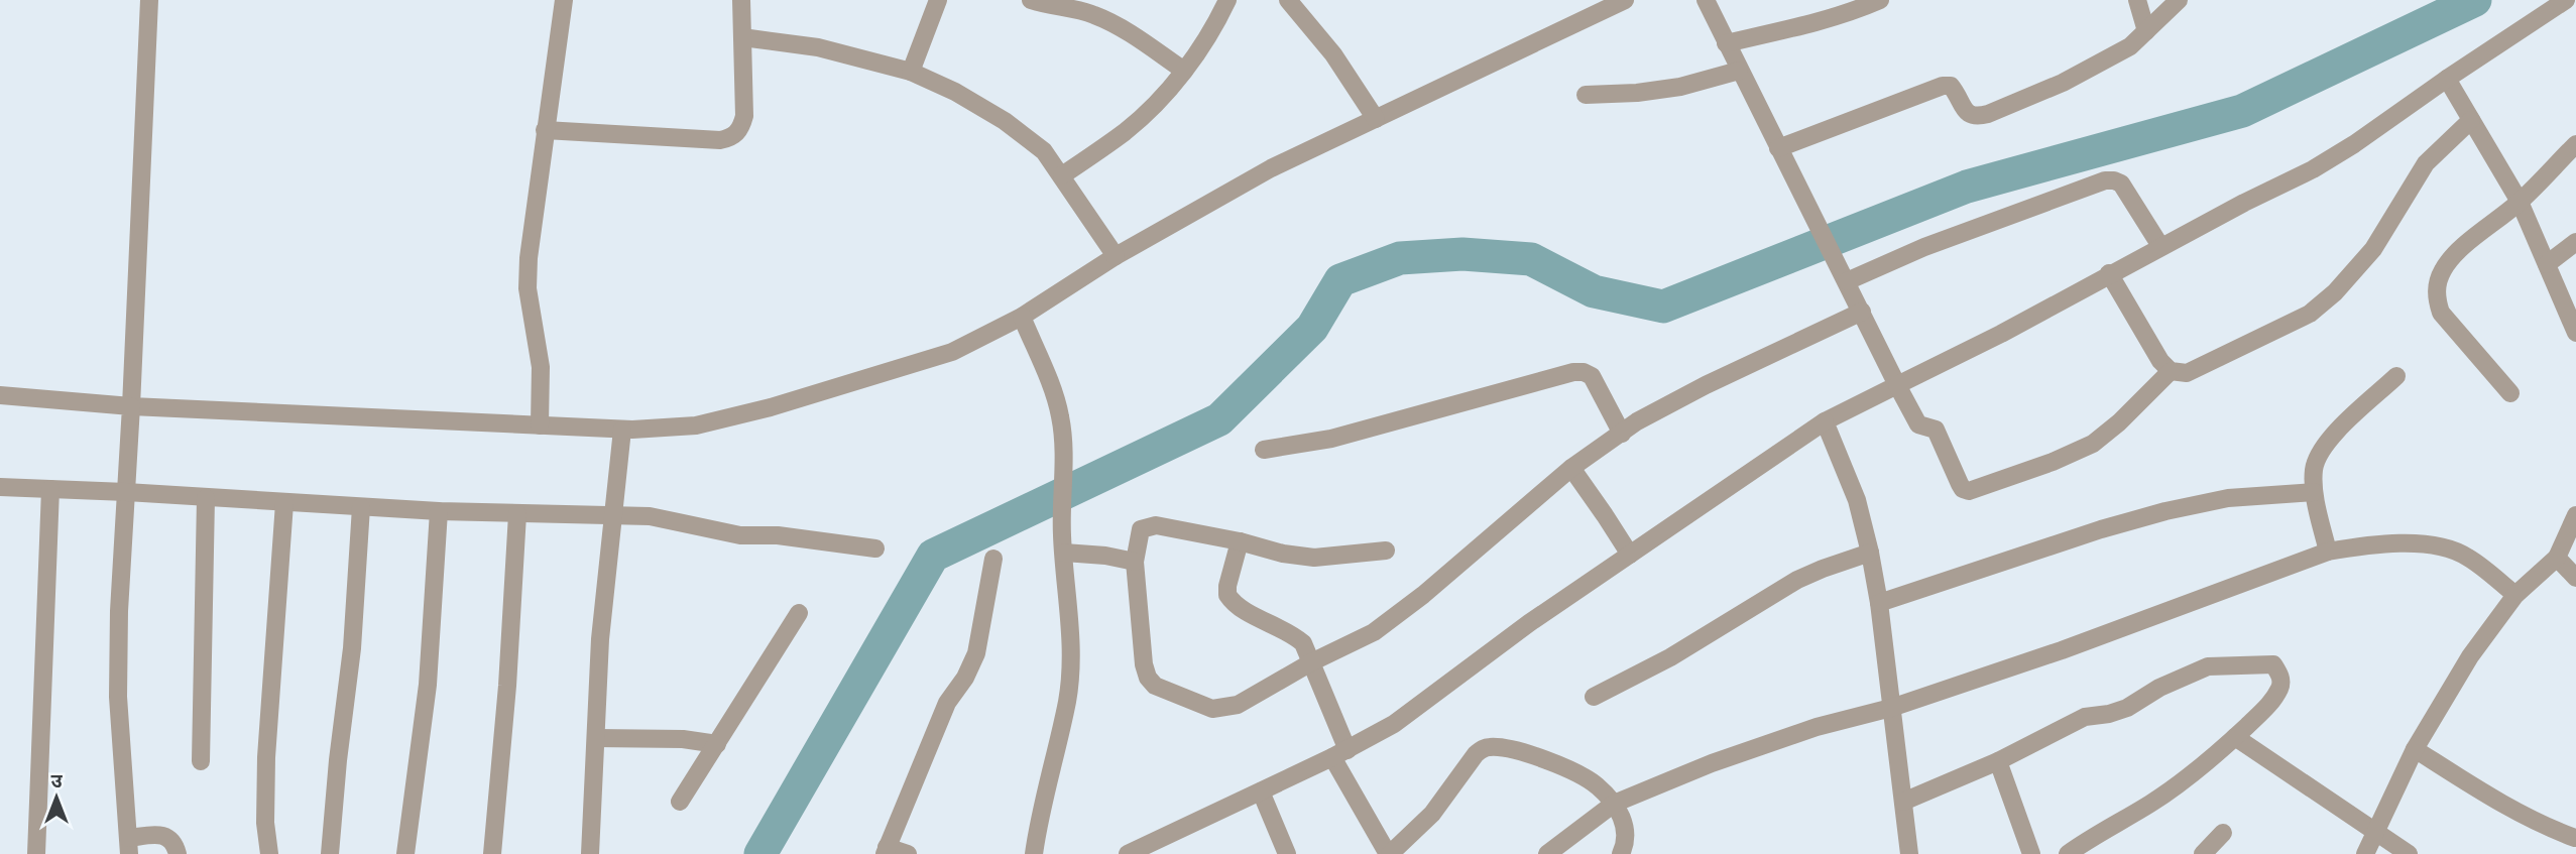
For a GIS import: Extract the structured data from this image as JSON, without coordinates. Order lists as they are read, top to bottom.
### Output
{
  "north": "top"
}
